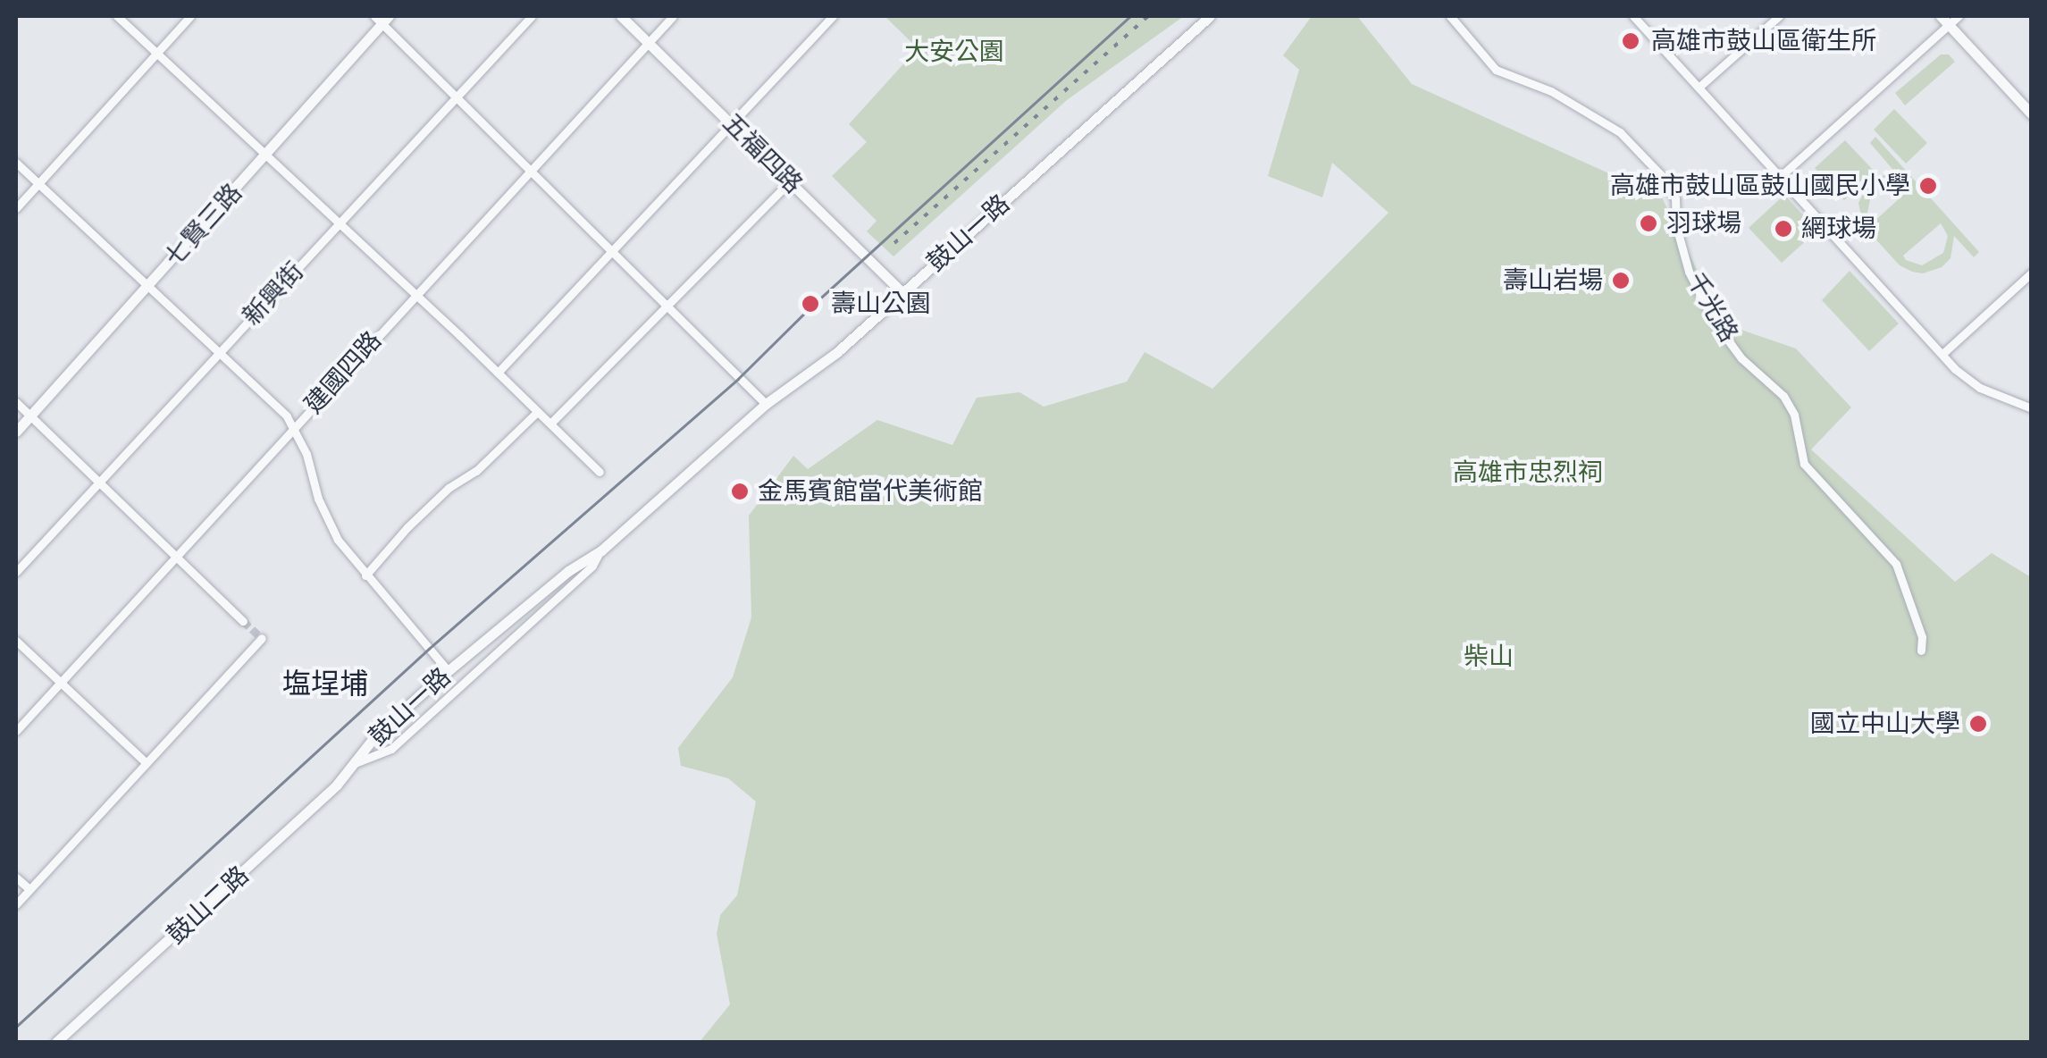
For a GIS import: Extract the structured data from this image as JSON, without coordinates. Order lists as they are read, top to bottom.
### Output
{
  "streets": {
    "street": [
      "五福四路",
      "七賢三路",
      "鼓山一路",
      "新興街",
      "千光路",
      "建國四路",
      "鼓山二路"
    ]
  },
  "crossings": [
    ["五福四路", "鼓山一路"],
    ["五福四路", "建國四路"],
    ["鼓山一路", "鼓山二路"]
  ],
  "districts": ["塩埕埔"],
  "parks": ["大安公園", "高雄市忠烈祠", "柴山"],
  "places": [
    "高雄市鼓山區衛生所",
    "高雄市鼓山區鼓山國民小學",
    "羽球場",
    "網球場",
    "壽山岩場",
    "壽山公園",
    "金馬賓館當代美術館",
    "國立中山大學"
  ]
}
